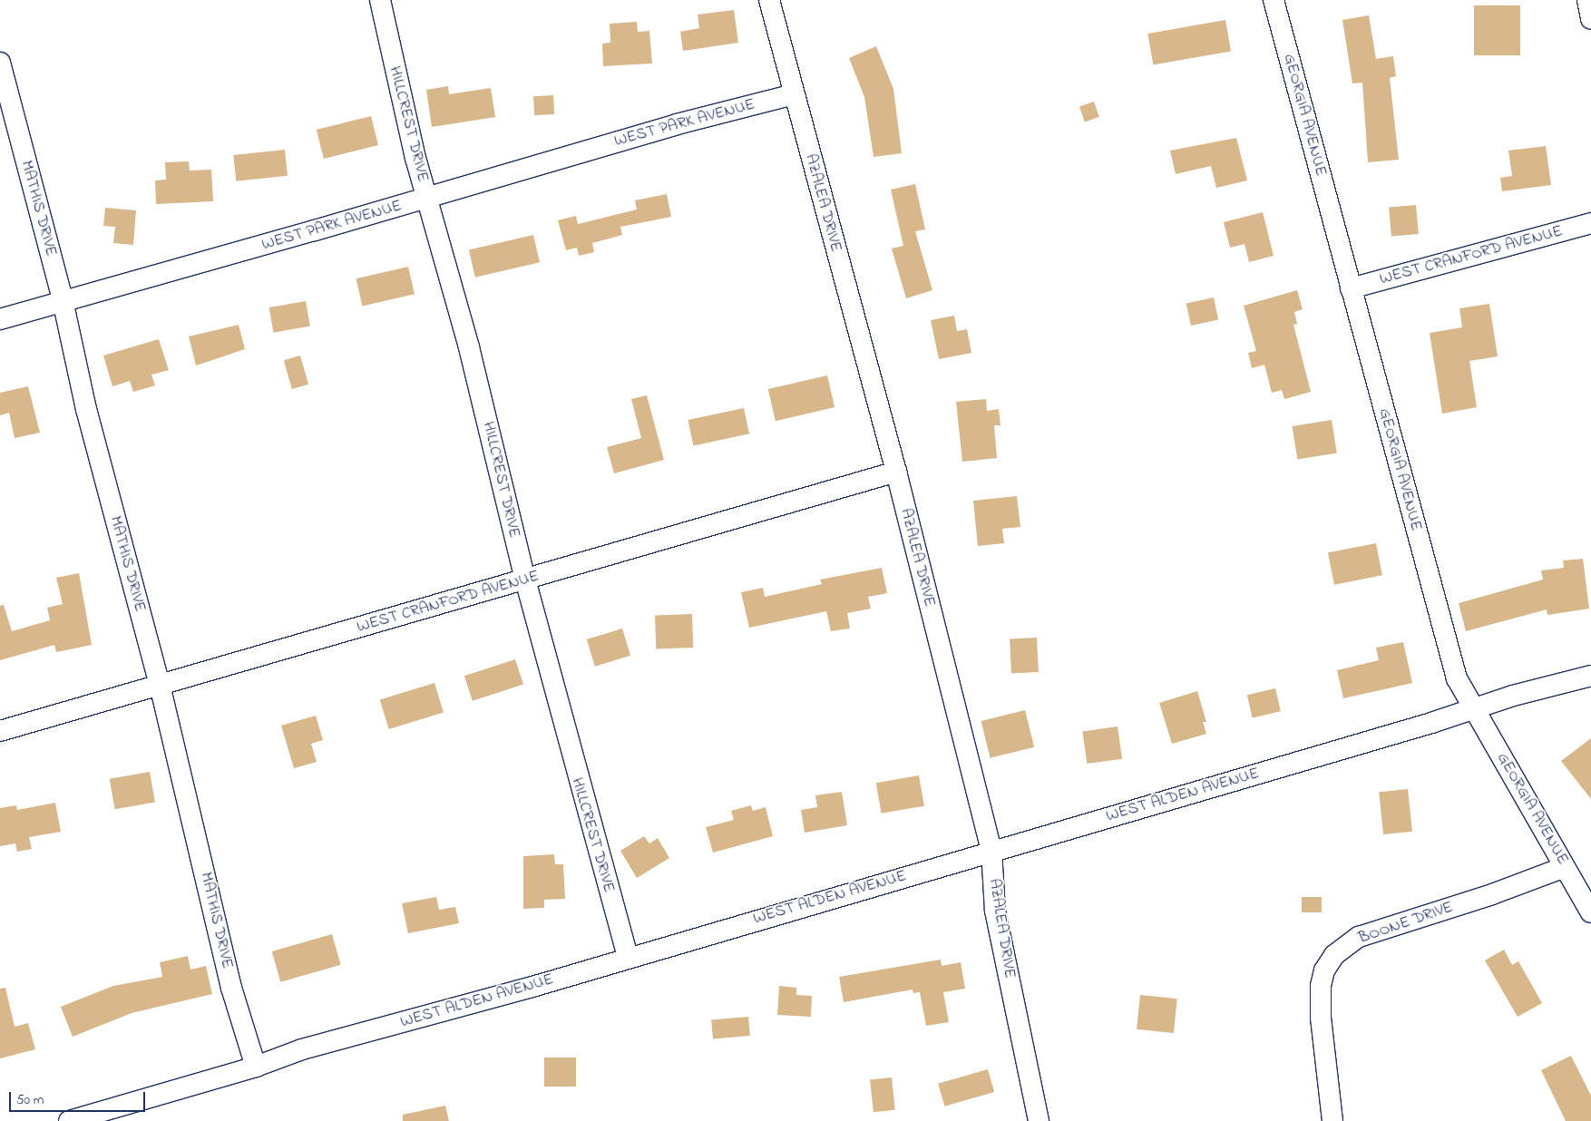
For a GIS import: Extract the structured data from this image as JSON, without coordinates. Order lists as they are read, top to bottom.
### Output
{
  "streets": {
    "street": [
      "GEORGIA AVENUE",
      "WEST PARK AVENUE",
      "HILLCREST DRIVE",
      "AZALEA DRIVE",
      "MATHIS DRIVE",
      "WEST CRANFORD AVENUE",
      "WEST ALDEN AVENUE",
      "BOONE DRIVE"
    ]
  },
  "crossings": [
    ["GEORGIA AVENUE", "WEST CRANFORD AVENUE"],
    ["GEORGIA AVENUE", "WEST ALDEN AVENUE"],
    ["GEORGIA AVENUE", "BOONE DRIVE"],
    ["WEST PARK AVENUE", "HILLCREST DRIVE"],
    ["WEST PARK AVENUE", "AZALEA DRIVE"],
    ["WEST PARK AVENUE", "MATHIS DRIVE"],
    ["HILLCREST DRIVE", "WEST CRANFORD AVENUE"],
    ["HILLCREST DRIVE", "WEST ALDEN AVENUE"],
    ["AZALEA DRIVE", "WEST CRANFORD AVENUE"],
    ["AZALEA DRIVE", "WEST ALDEN AVENUE"],
    ["MATHIS DRIVE", "WEST CRANFORD AVENUE"],
    ["MATHIS DRIVE", "WEST ALDEN AVENUE"]
  ],
  "scale_bar": "50 m"
}
